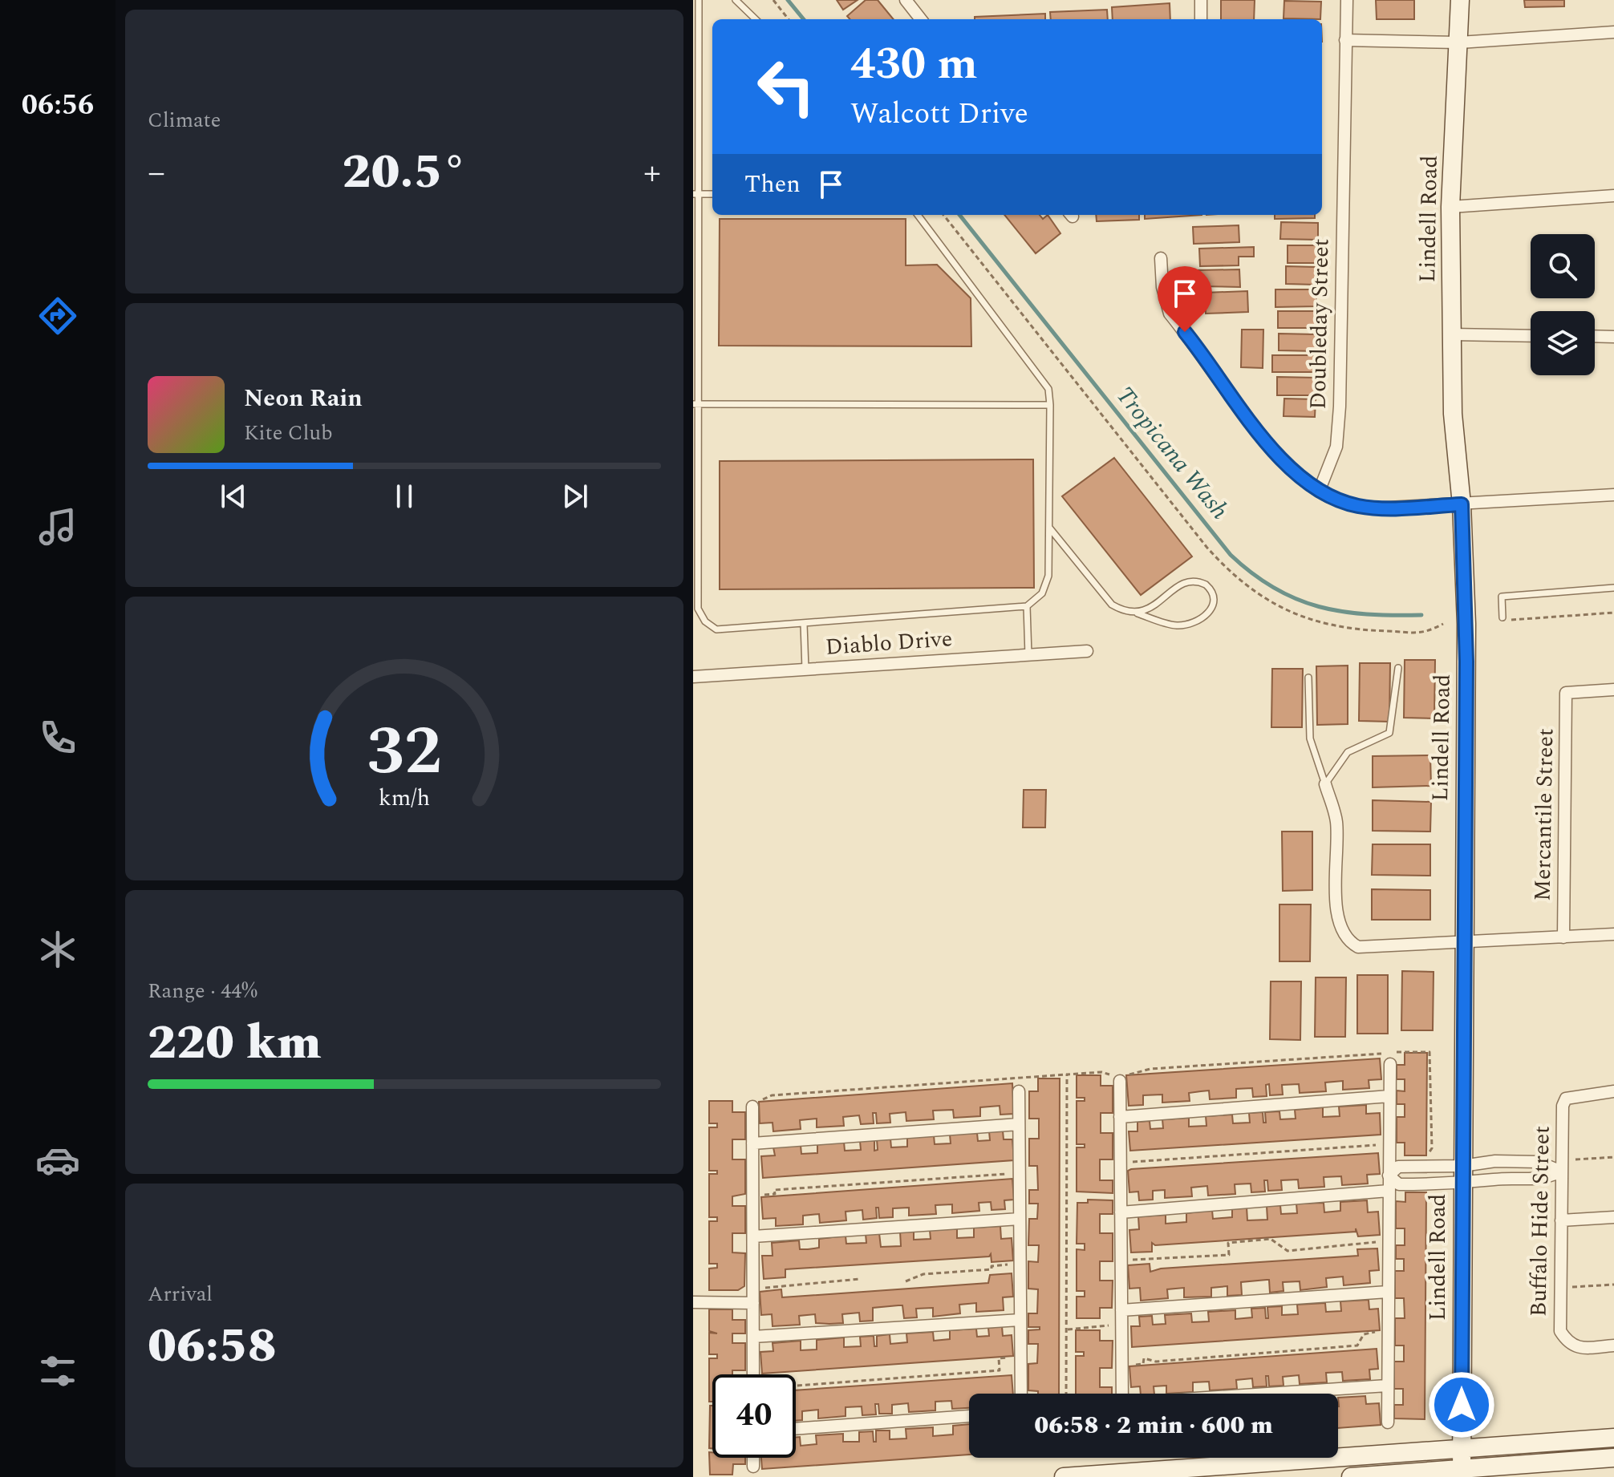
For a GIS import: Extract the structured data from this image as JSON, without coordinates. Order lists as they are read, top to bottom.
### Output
{
  "streets": {
    "street": [
      "Lindell Road",
      "Doubleday Street",
      "Diablo Drive",
      "Mercantile Street",
      "Buffalo Hide Street"
    ]
  },
  "water": ["Tropicana Wash"],
  "page": {
    "tabs": "06:56",
    "tile": [
      "Climate",
      ["Range · 44%", "220 km"],
      ["Arrival", "06:58"]
    ],
    "turn": ["430 m", "Walcott Drive"],
    "heat": ["−", "20.5°", "+"],
    "then": "Then",
    "song": ["Neon Rain", "Kite Club"],
    "limit": "40",
    "trip": "06:58 · 2 min · 600 m",
    "gauge": ["32", "km/h"]
  }
}
